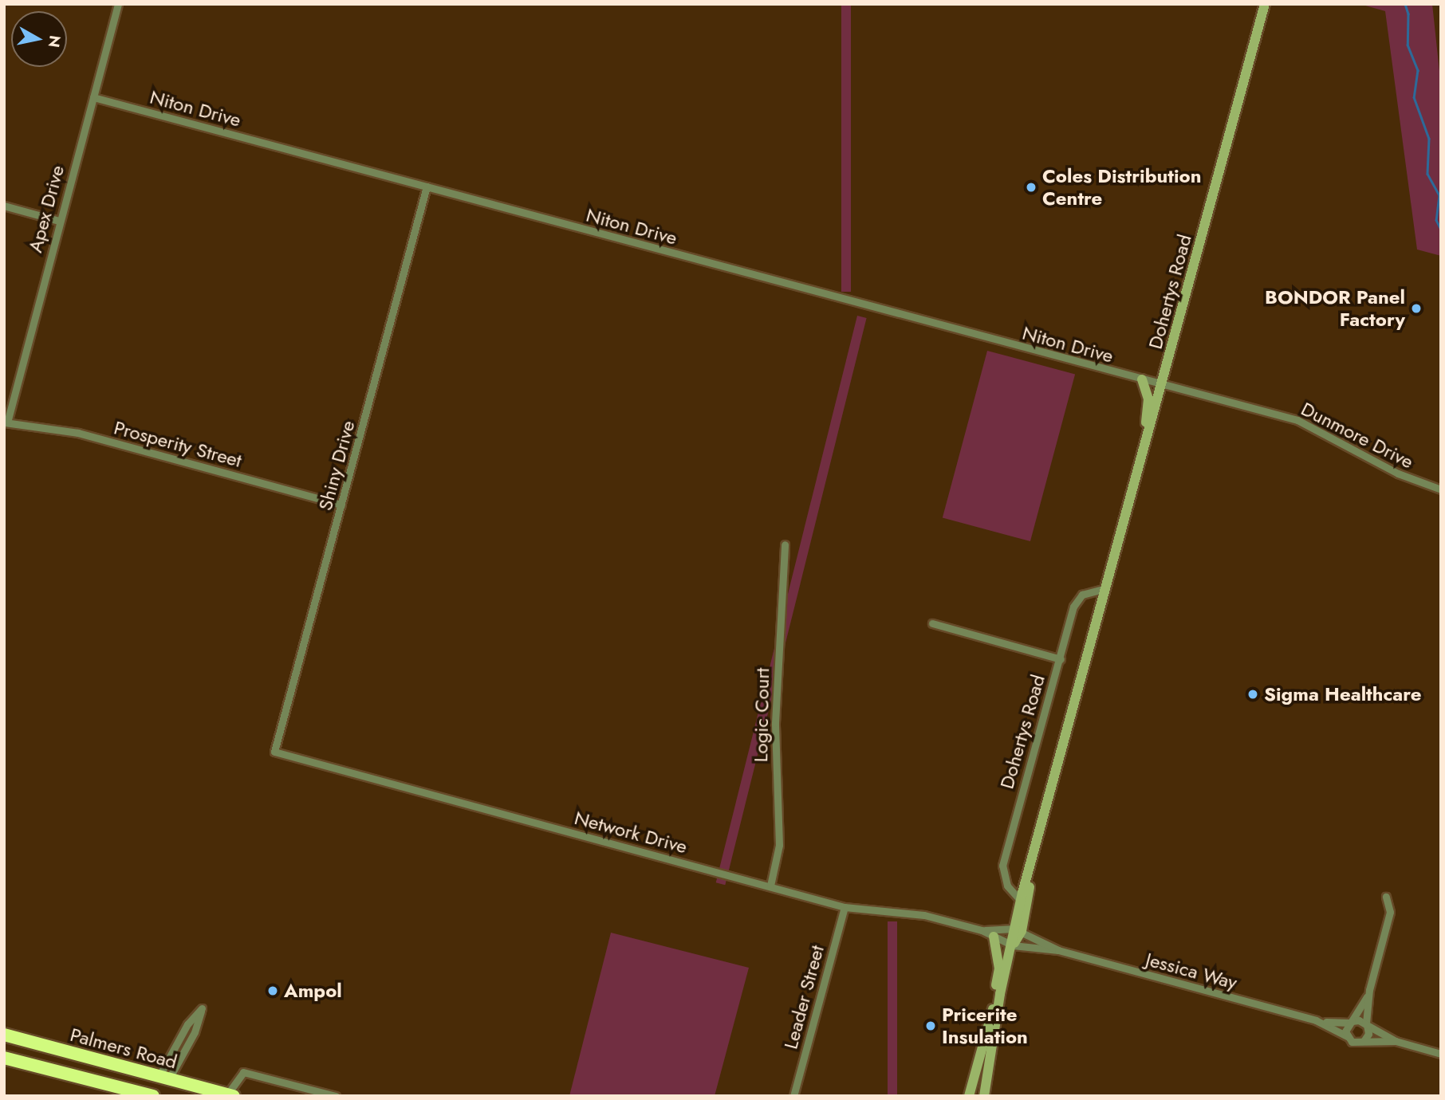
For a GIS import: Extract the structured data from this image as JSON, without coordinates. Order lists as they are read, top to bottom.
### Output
{
  "streets": {
    "highway": ["Palmers Road"],
    "main road": ["Dohertys Road"],
    "street": [
      "Niton Drive",
      "Apex Drive",
      "Dunmore Drive",
      "Prosperity Street",
      "Shiny Drive",
      "Logic Court",
      "Network Drive",
      "Jessica Way",
      "Leader Street"
    ]
  },
  "crossings": [
    ["Niton Drive", "Apex Drive"],
    ["Niton Drive", "Dohertys Road"],
    ["Niton Drive", "Dunmore Drive"],
    ["Niton Drive", "Shiny Drive"],
    ["Apex Drive", "Prosperity Street"],
    ["Dohertys Road", "Dunmore Drive"],
    ["Dohertys Road", "Network Drive"],
    ["Dohertys Road", "Jessica Way"],
    ["Prosperity Street", "Shiny Drive"],
    ["Shiny Drive", "Network Drive"],
    ["Logic Court", "Network Drive"],
    ["Network Drive", "Jessica Way"],
    ["Network Drive", "Leader Street"]
  ],
  "places": [
    "Coles Distribution Centre",
    "BONDOR Panel Factory",
    "Sigma Healthcare",
    "Ampol",
    "Pricerite Insulation"
  ],
  "north": "right"
}
